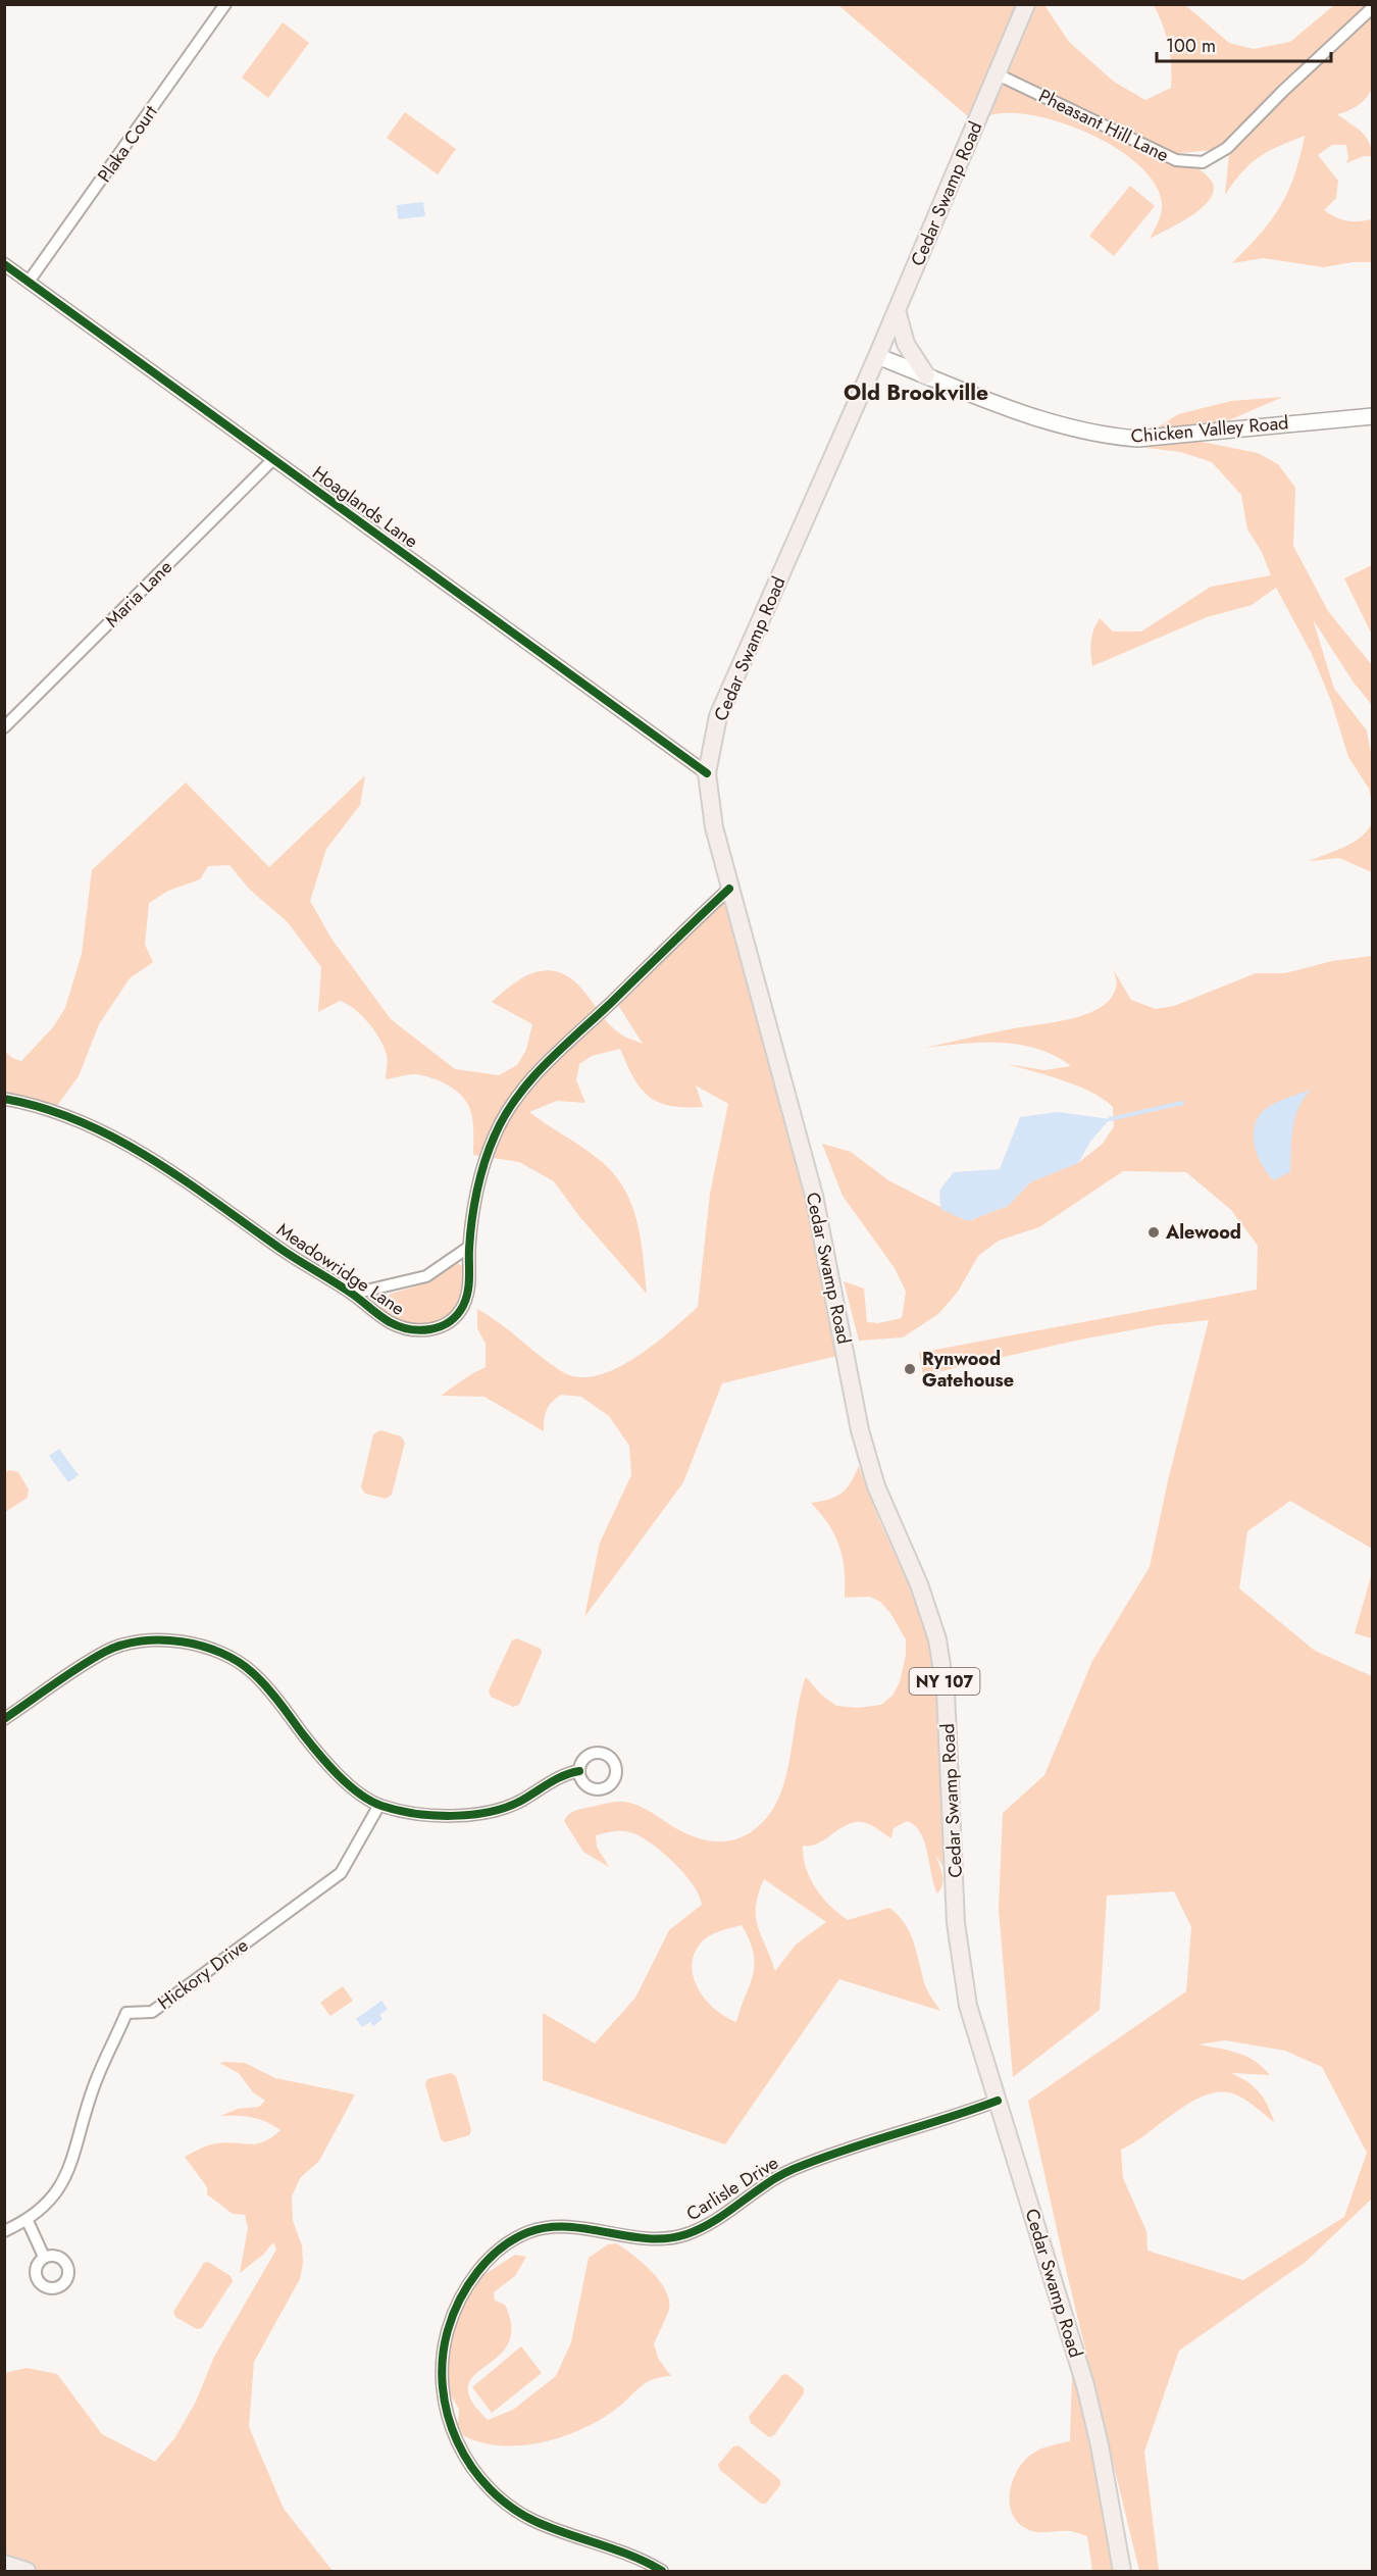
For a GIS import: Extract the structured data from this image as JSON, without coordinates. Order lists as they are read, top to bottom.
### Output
{
  "streets": {
    "main road": ["Cedar Swamp Road", "Chicken Valley Road", "NY 107"],
    "street": [
      "Pheasant Hill Lane",
      "Plaka Court",
      "Hoaglands Lane",
      "Maria Lane",
      "Meadowridge Lane",
      "Hickory Drive",
      "Carlisle Drive"
    ]
  },
  "crossings": [
    ["Pheasant Hill Lane", "Cedar Swamp Road"],
    ["Plaka Court", "Hoaglands Lane"],
    ["Cedar Swamp Road", "Chicken Valley Road"],
    ["Cedar Swamp Road", "Hoaglands Lane"],
    ["Cedar Swamp Road", "Meadowridge Lane"],
    ["Cedar Swamp Road", "Carlisle Drive"],
    ["Hoaglands Lane", "Maria Lane"]
  ],
  "districts": ["Old Brookville"],
  "places": ["Alewood", "Rynwood Gatehouse"],
  "scale_bar": "100 m"
}
